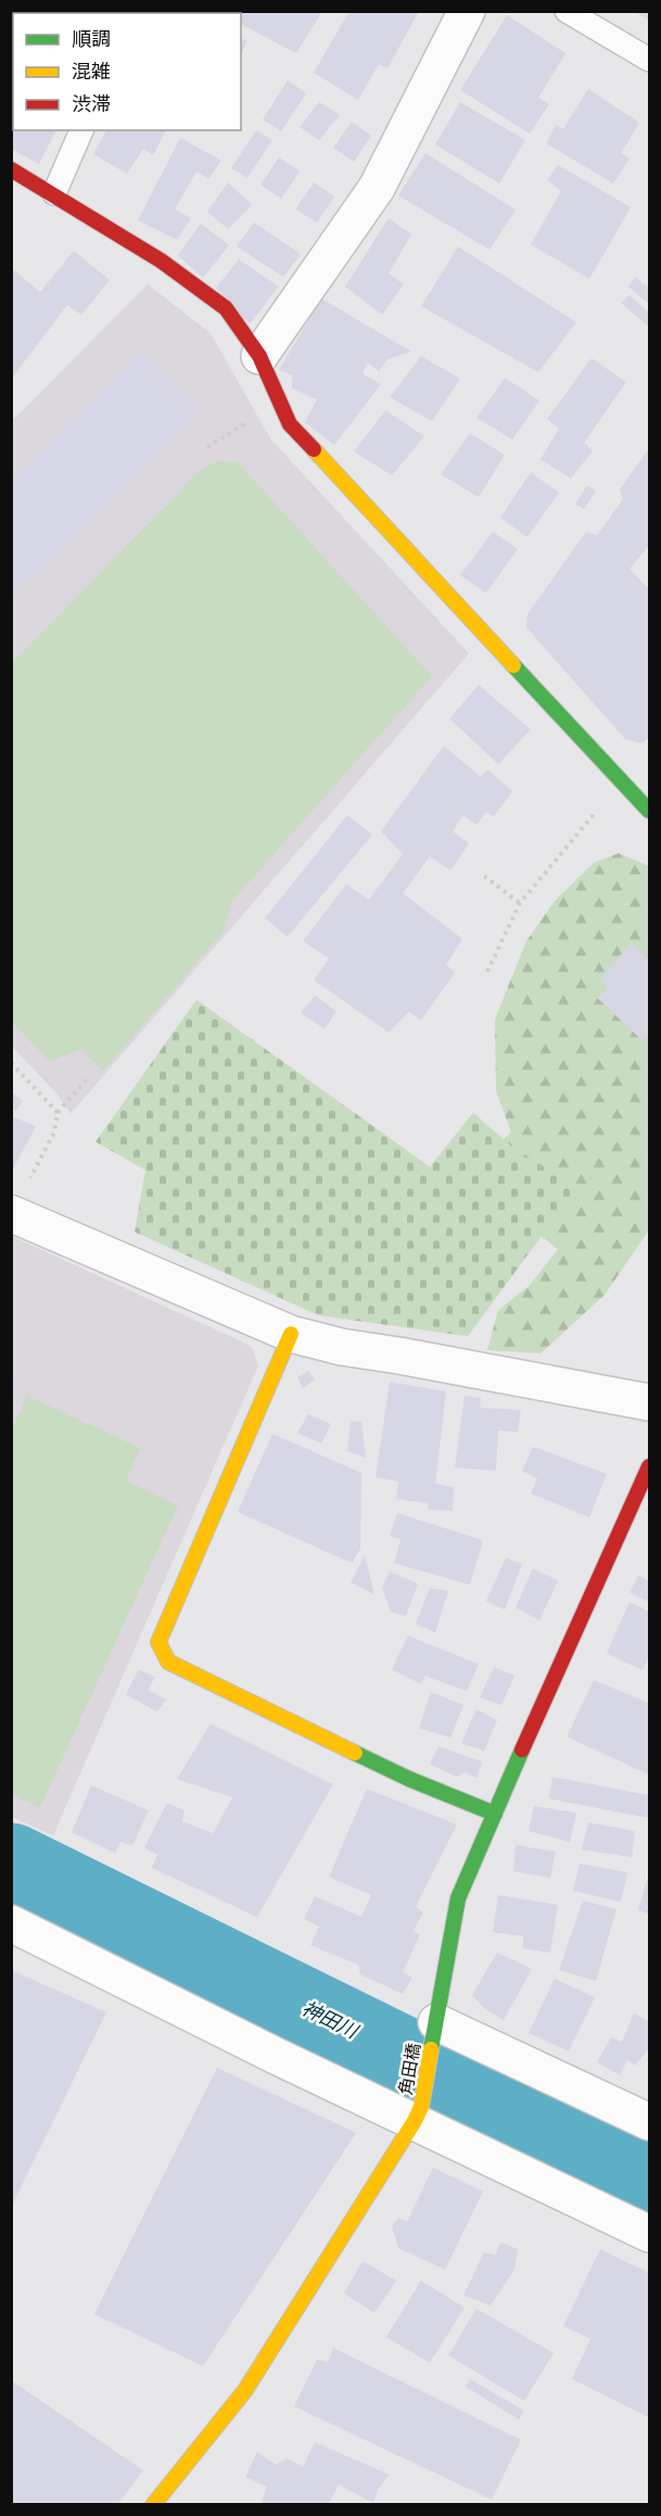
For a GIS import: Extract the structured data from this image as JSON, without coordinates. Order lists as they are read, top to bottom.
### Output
{
  "streets": {
    "street": ["角田橋"]
  },
  "water": ["神田川"],
  "legend": ["順調", "混雑", "渋滞"]
}
